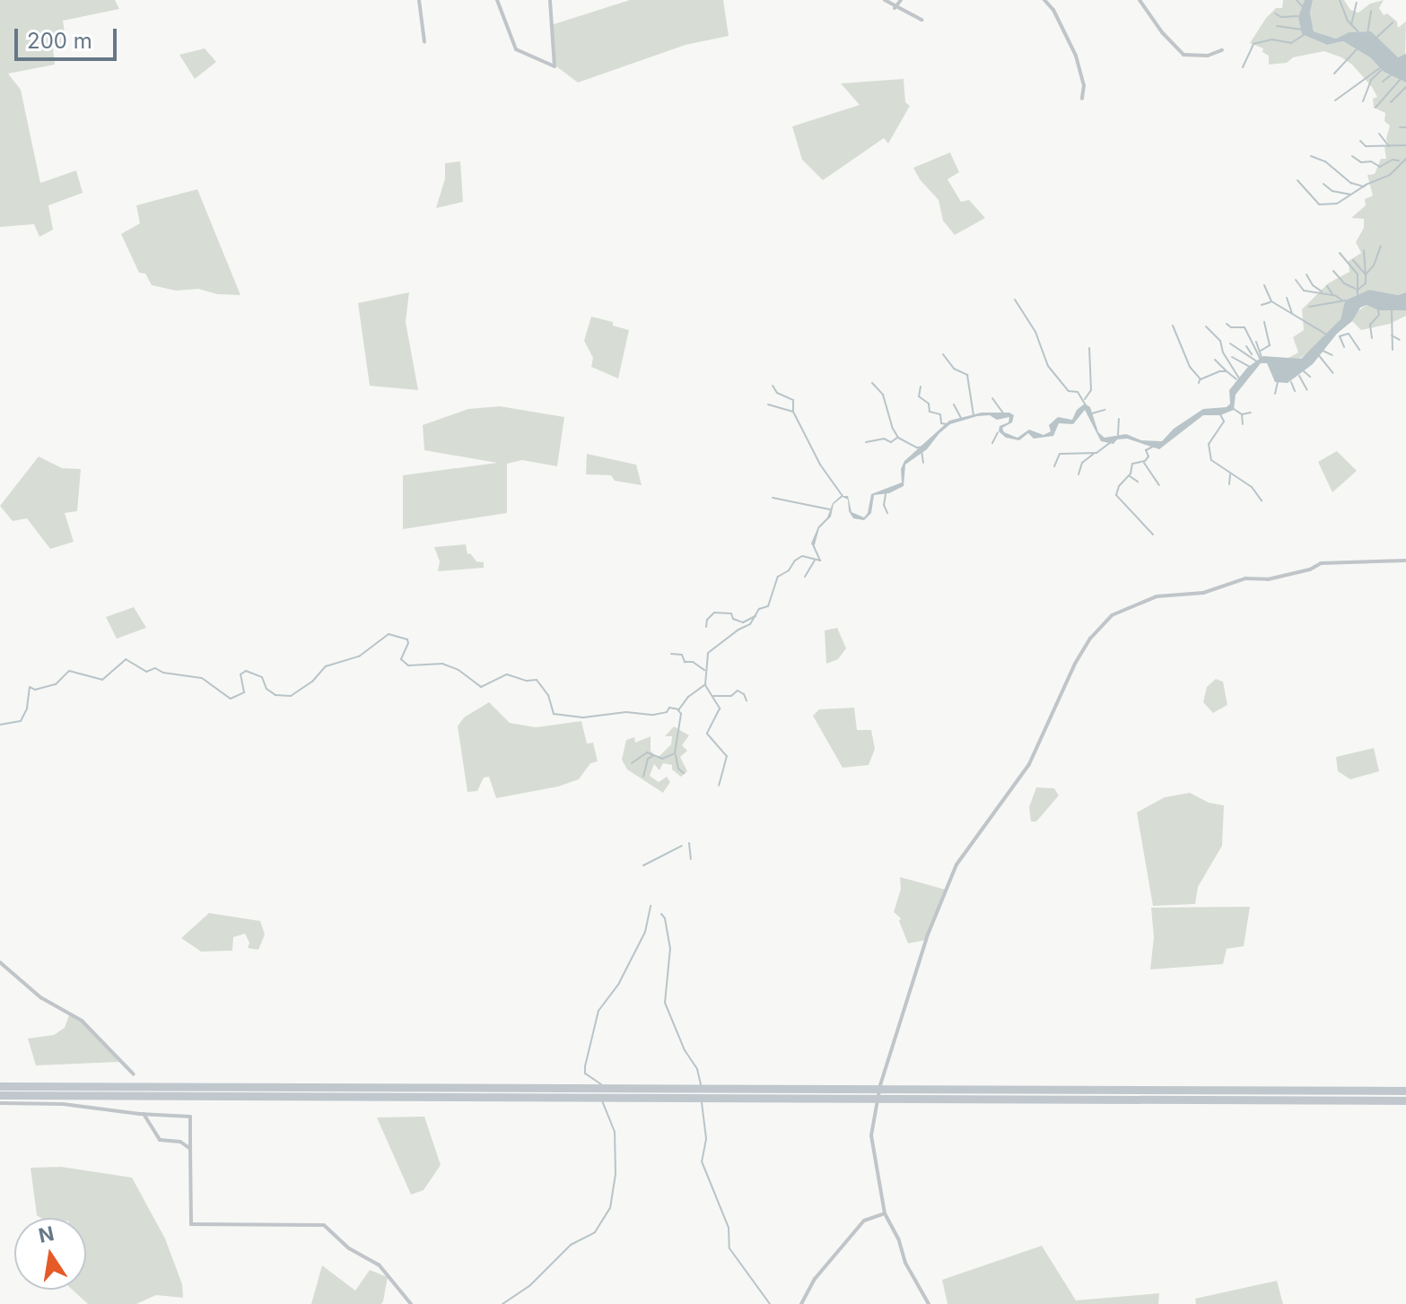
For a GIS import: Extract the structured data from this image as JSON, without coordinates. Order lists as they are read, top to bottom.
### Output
{
  "scale_bar": "200 m",
  "north": "top"
}
